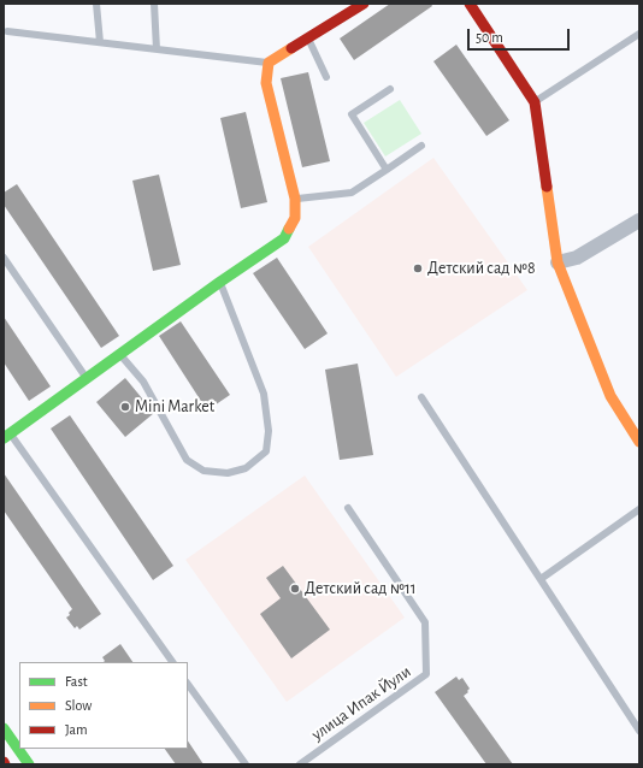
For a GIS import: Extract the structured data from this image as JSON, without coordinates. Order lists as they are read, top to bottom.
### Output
{
  "streets": {
    "lane": ["улица Ипак Йули"]
  },
  "places": ["Детский сад №8", "Mini Market", "Детский сад №11"],
  "legend": ["Fast", "Slow", "Jam"],
  "scale_bar": "50 m"
}
